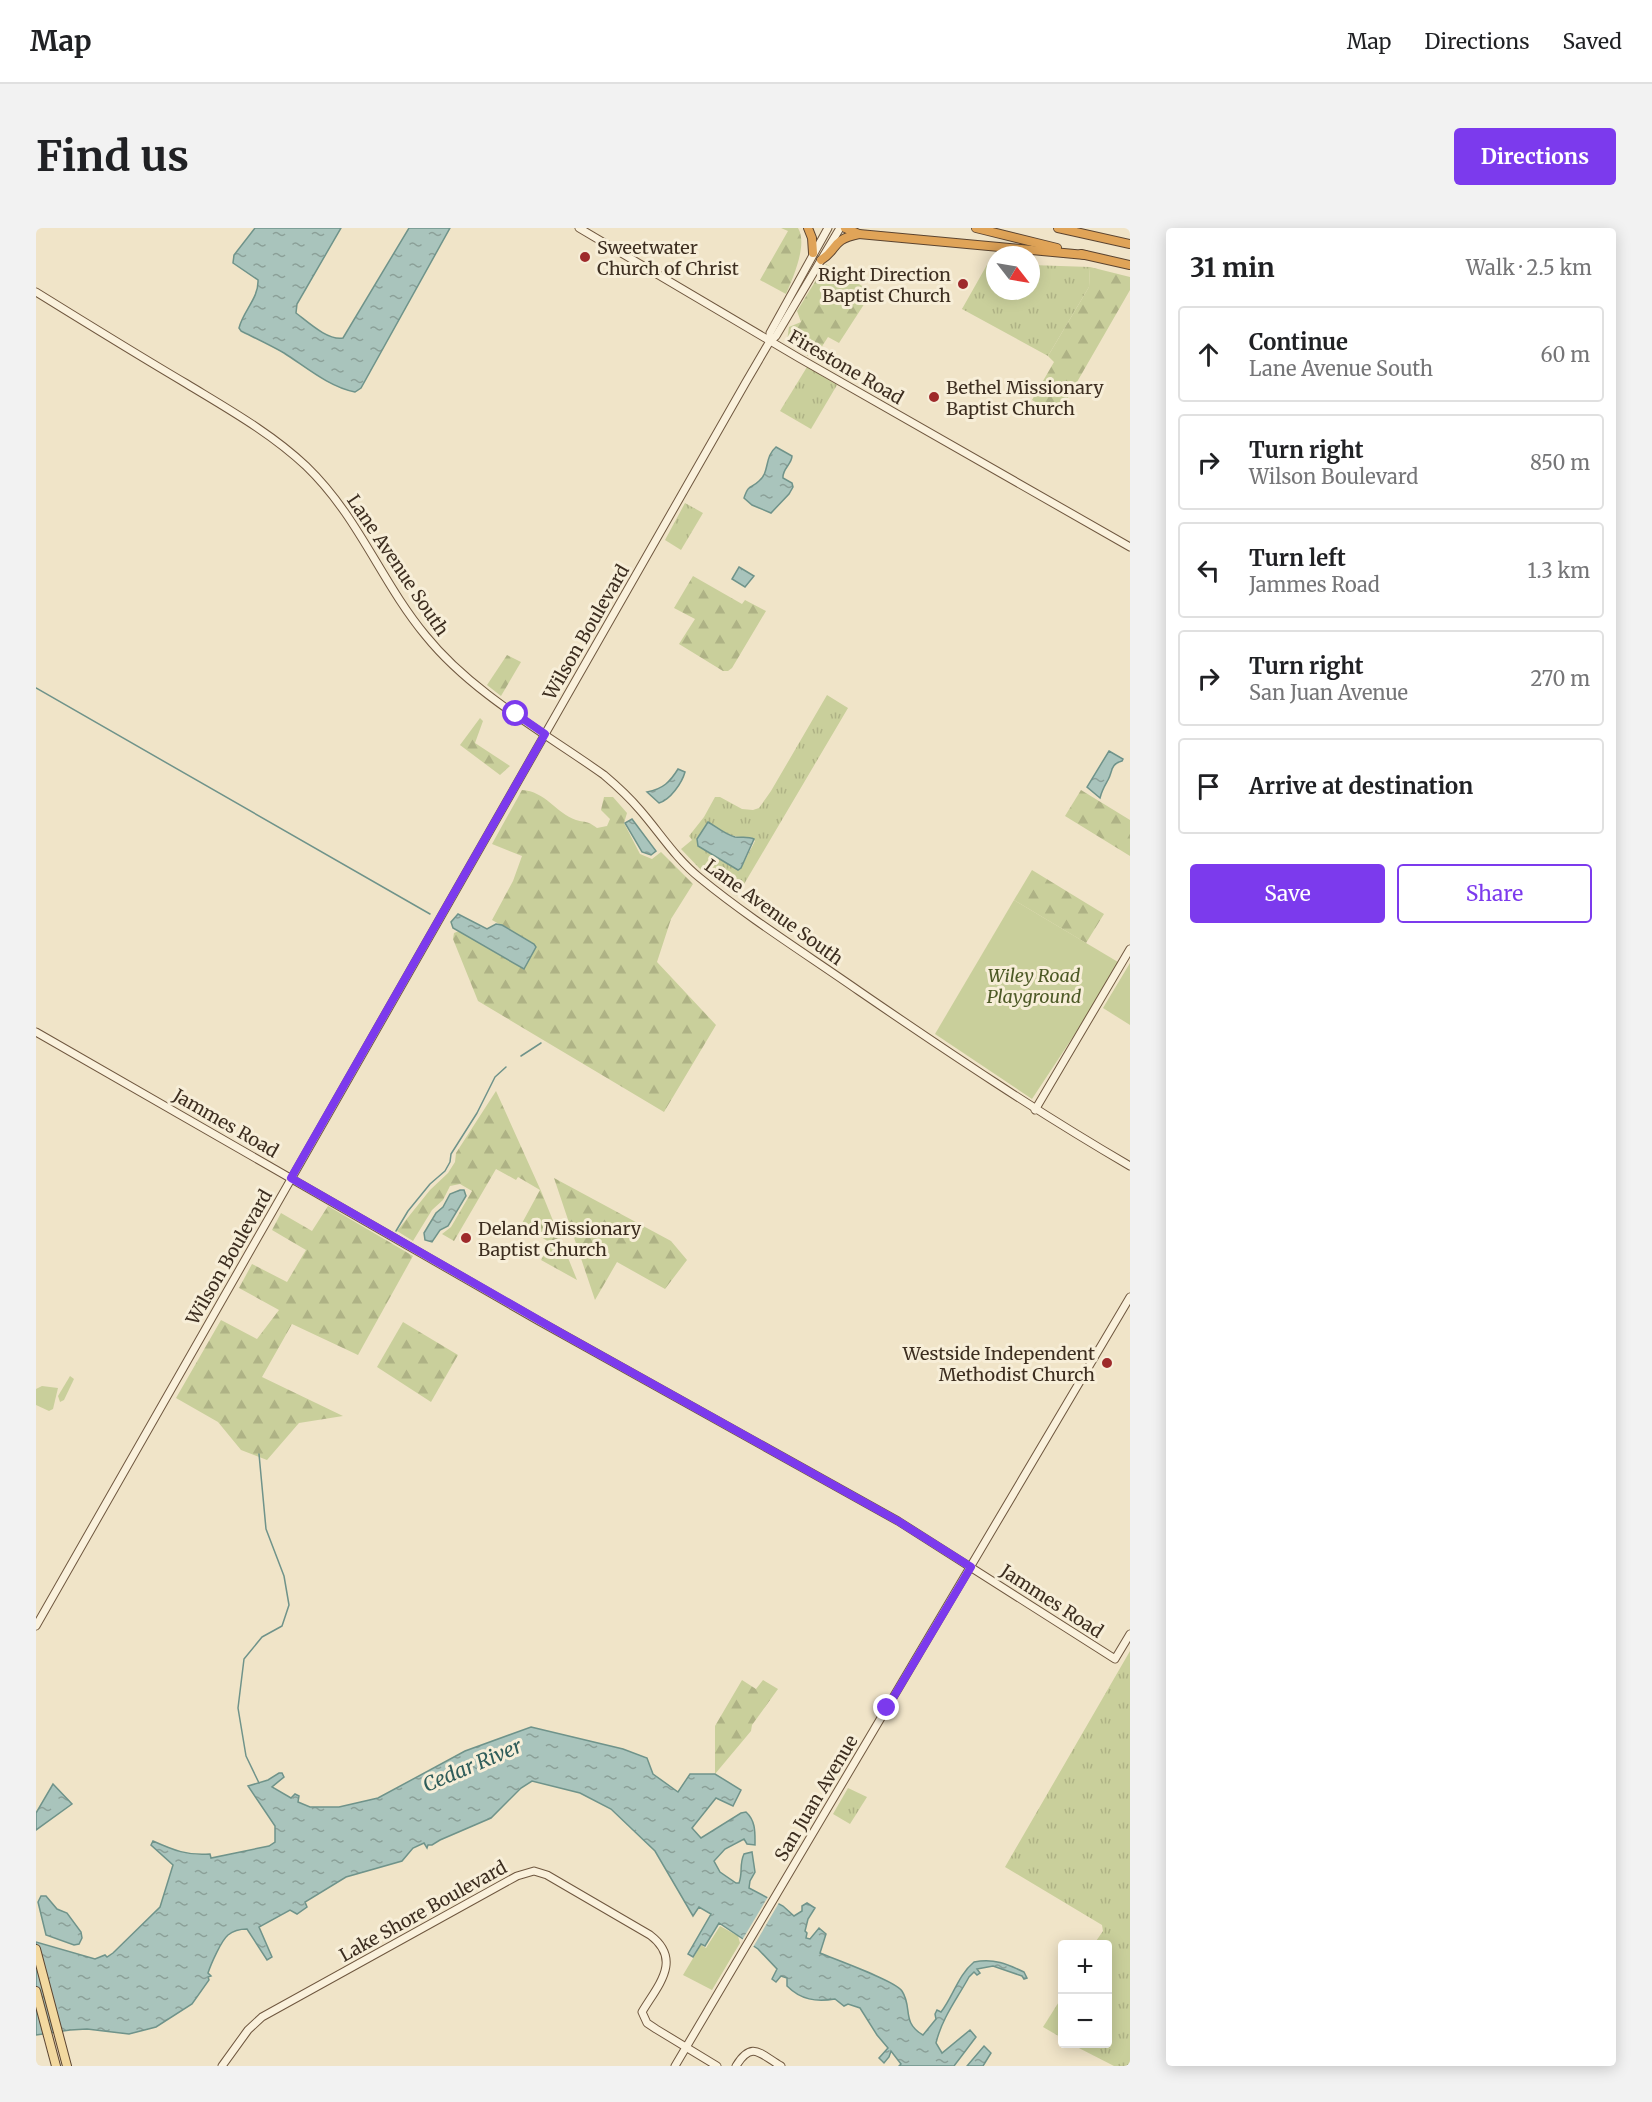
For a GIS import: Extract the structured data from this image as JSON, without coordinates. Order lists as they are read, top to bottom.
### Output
{
  "streets": {
    "street": [
      "Firestone Road",
      "Lane Avenue South",
      "Wilson Boulevard",
      "Jammes Road",
      "San Juan Avenue",
      "Lake Shore Boulevard"
    ]
  },
  "crossings": [
    ["Firestone Road", "Wilson Boulevard"],
    ["Lane Avenue South", "Wilson Boulevard"],
    ["Wilson Boulevard", "Jammes Road"],
    ["Jammes Road", "San Juan Avenue"],
    ["San Juan Avenue", "Lake Shore Boulevard"]
  ],
  "water": ["Cedar River"],
  "parks": ["Wiley Road Playground"],
  "places": [
    "Sweetwater Church of Christ",
    "Right Direction Baptist Church",
    "Bethel Missionary Baptist Church",
    "Deland Missionary Baptist Church",
    "Westside Independent Methodist Church"
  ],
  "north": "bottom right",
  "page": {
    "header": "Map",
    "nav": ["Map", "Directions", "Saved"],
    "buttons": [
      "Directions",
      ["Save", "Share"]
    ],
    "title": "Find us",
    "heading": ["31 min", "Walk · 2.5 km"],
    "list": [
      ["Continue", "Lane Avenue South", "60 m"],
      ["Turn right", "Wilson Boulevard", "850 m"],
      ["Turn left", "Jammes Road", "1.3 km"],
      ["Turn right", "San Juan Avenue", "270 m"],
      "Arrive at destination"
    ],
    "map_buttons": ["+", "−"]
  }
}
